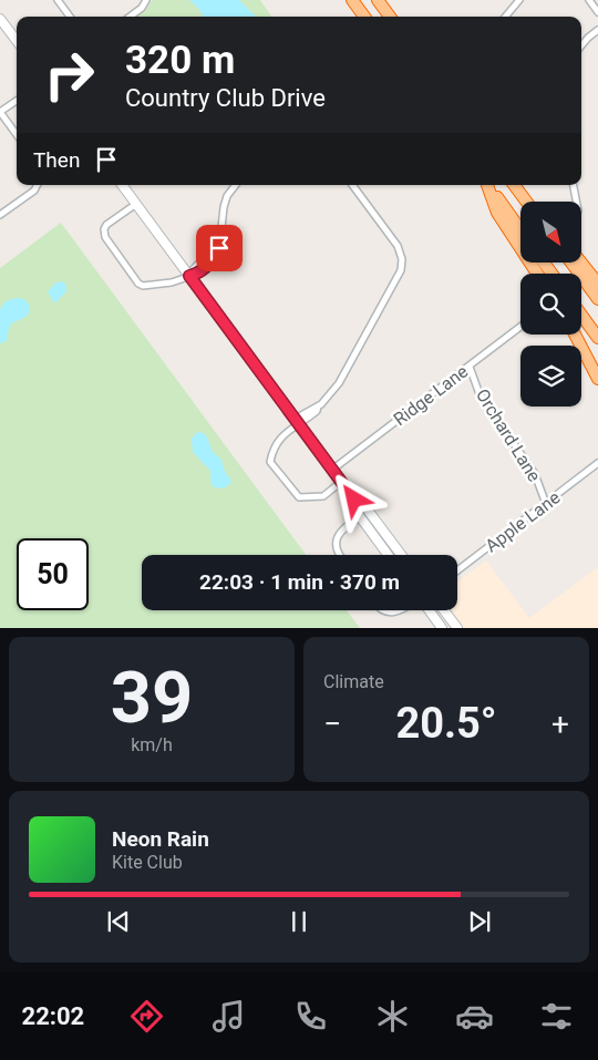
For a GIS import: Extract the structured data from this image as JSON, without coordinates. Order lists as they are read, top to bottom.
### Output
{
  "streets": {
    "street": ["Ridge Lane", "Orchard Lane", "Apple Lane"]
  },
  "crossings": [
    ["Ridge Lane", "Orchard Lane"],
    ["Orchard Lane", "Apple Lane"]
  ],
  "north": "bottom right",
  "page": {
    "turn": ["320 m", "Country Club Drive"],
    "then": "Then",
    "limit": "50",
    "trip": "22:03 · 1 min · 370 m",
    "tile": [
      ["39", "km/h"],
      "Climate"
    ],
    "heat": ["−", "20.5°", "+"],
    "song": ["Neon Rain", "Kite Club"],
    "tabs": "22:02"
  }
}
